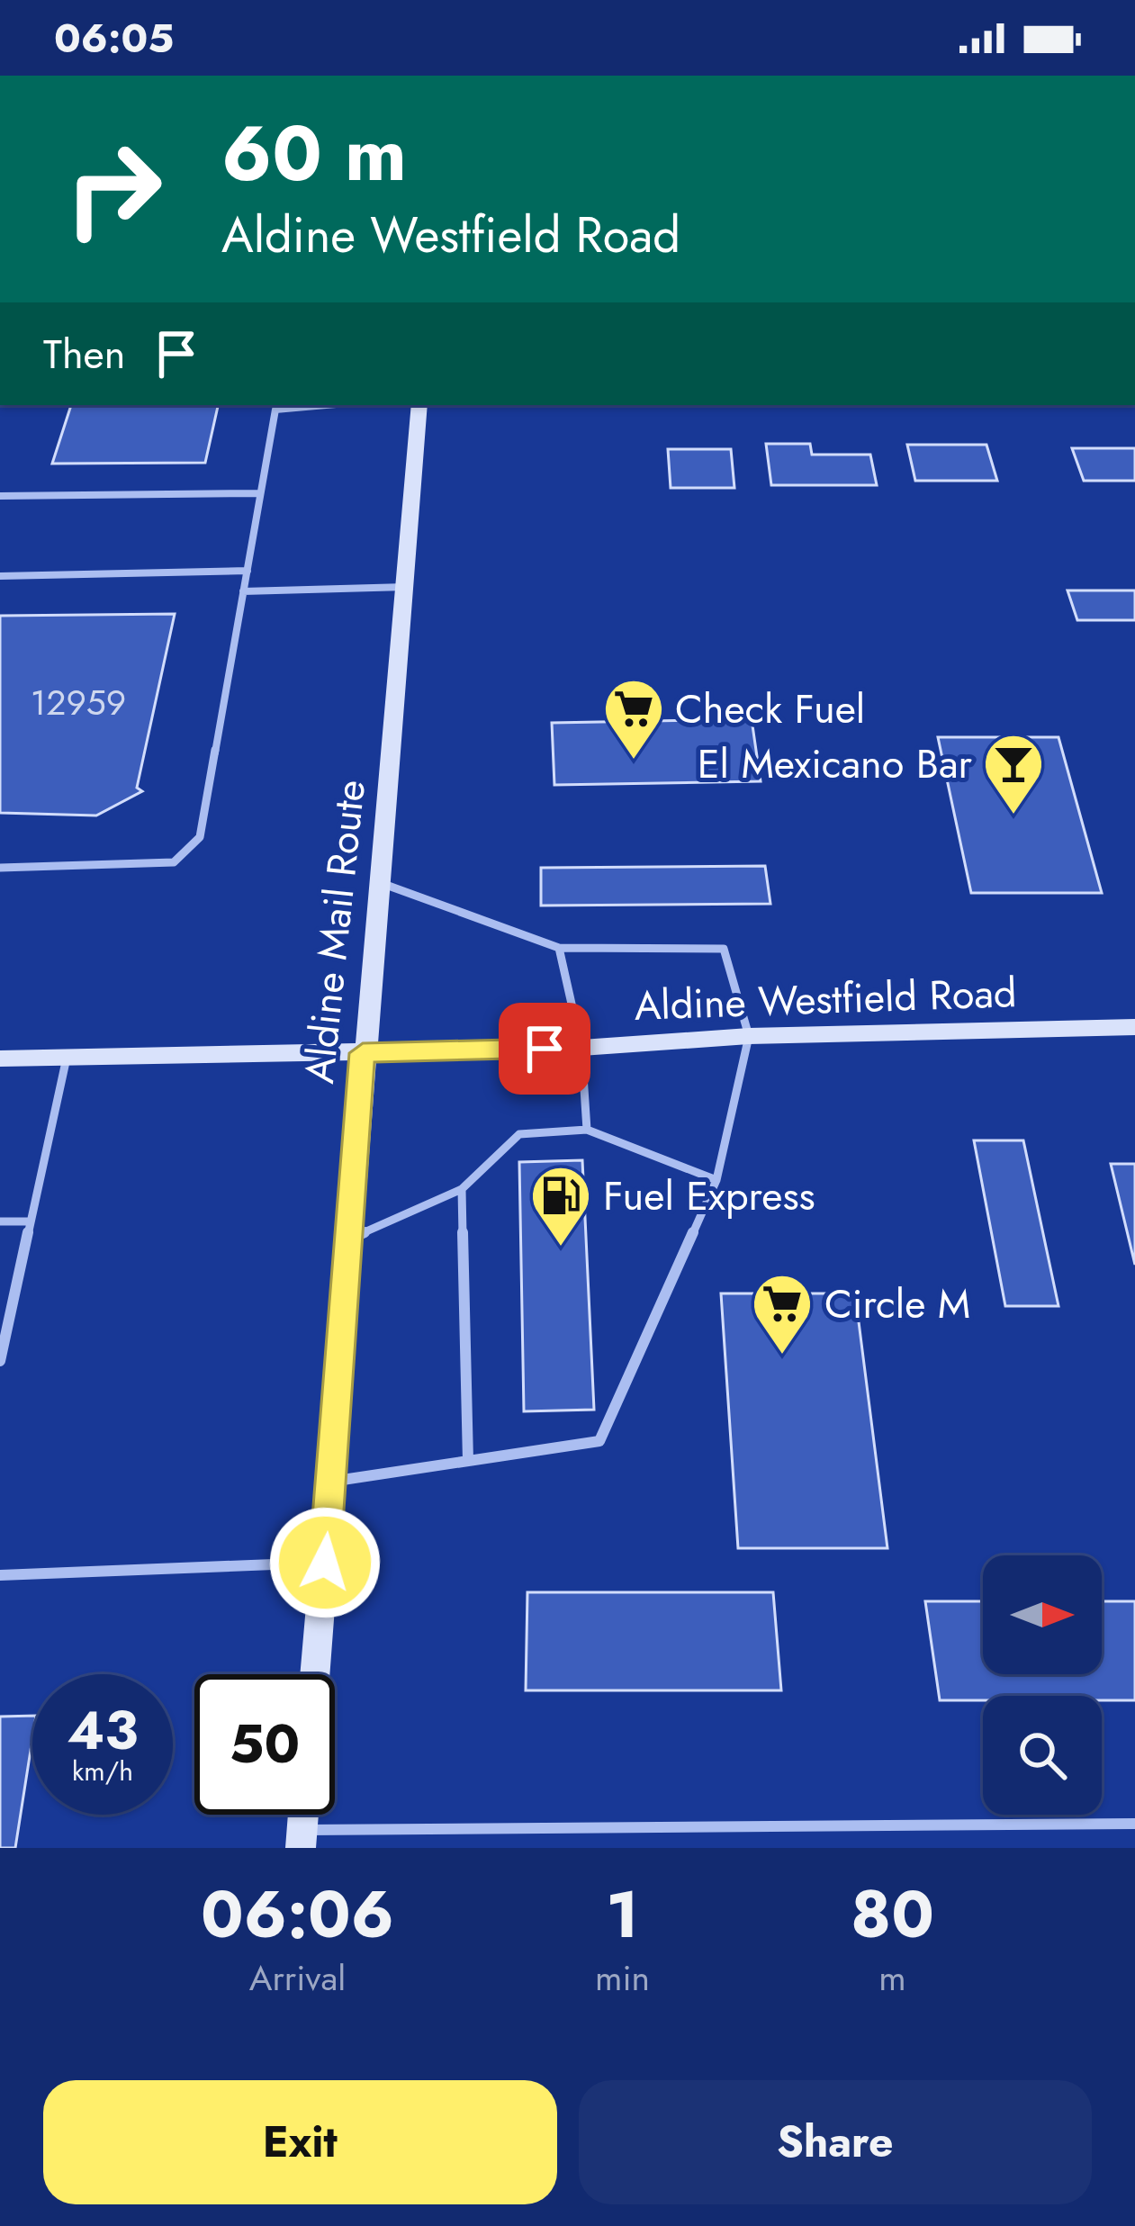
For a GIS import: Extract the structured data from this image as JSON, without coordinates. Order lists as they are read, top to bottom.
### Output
{
  "streets": {
    "main road": ["Aldine Mail Route", "Aldine Westfield Road"]
  },
  "crossings": [
    ["Aldine Mail Route", "Aldine Westfield Road"]
  ],
  "places": {
    "supermarket": ["Check Fuel", "Circle M"],
    "bar": ["El Mexicano Bar"],
    "fuel station": ["Fuel Express"]
  },
  "house_numbers": ["12959"],
  "north": "right",
  "page": {
    "status": "06:05",
    "turn": ["60 m", "Aldine Westfield Road"],
    "then": "Then",
    "speed": "43 km/h",
    "limit": "50",
    "eta": [
      "06:06",
      "Arrival",
      "1",
      "min",
      "80",
      "m"
    ],
    "buttons": ["Exit", "Share"]
  }
}
